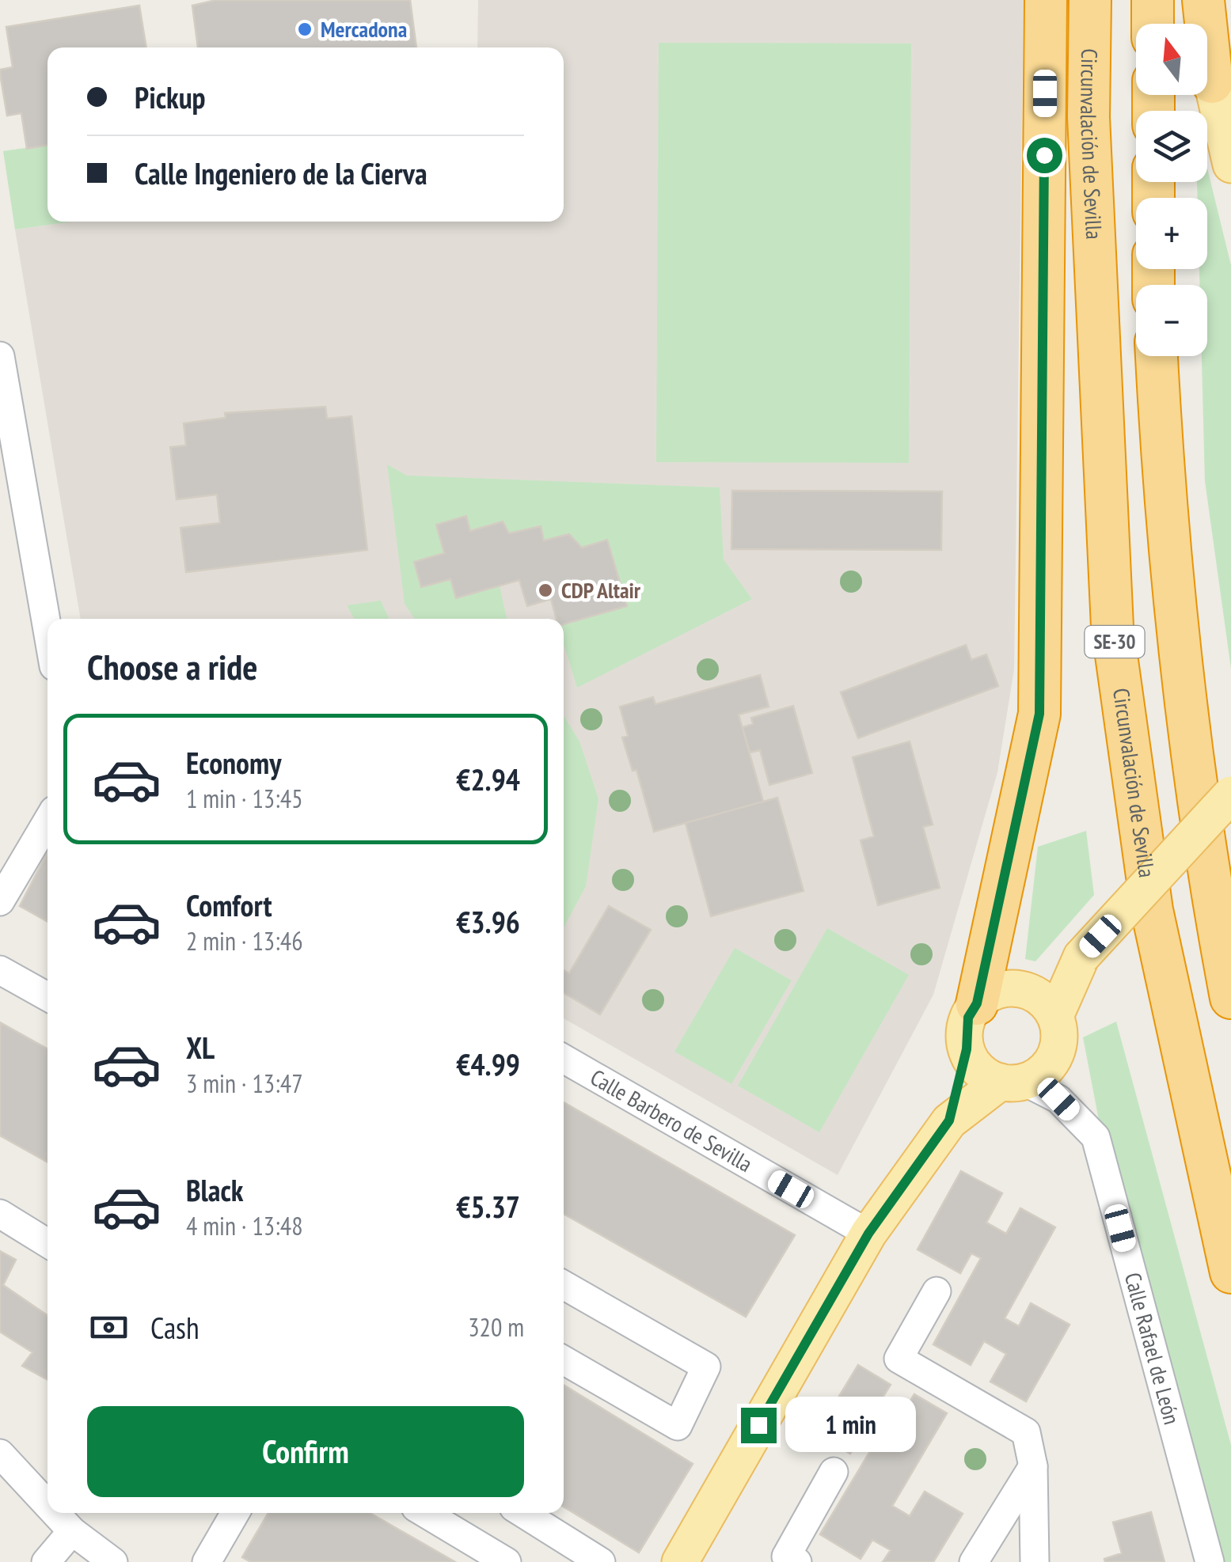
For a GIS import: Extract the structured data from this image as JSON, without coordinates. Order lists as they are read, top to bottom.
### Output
{
  "streets": {
    "highway": ["Circunvalación de Sevilla", "SE-30"],
    "street": ["Calle Barbero de Sevilla", "Calle Rafael de León"]
  },
  "places": ["Mercadona", "CDP Altair"],
  "north": "top",
  "page": {
    "map_buttons": ["+", "−"],
    "banner": ["Pickup", "Calle Ingeniero de la Cierva"],
    "heading": "Choose a ride",
    "list": [
      {
        "name": "Economy",
        "note": "1 min · 13:45",
        "value": "€2.94"
      },
      {
        "name": "Comfort",
        "note": "2 min · 13:46",
        "value": "€3.96"
      },
      {
        "name": "XL",
        "note": "3 min · 13:47",
        "value": "€4.99"
      },
      {
        "name": "Black",
        "note": "4 min · 13:48",
        "value": "€5.37"
      }
    ],
    "pay": ["Cash", "320 m"],
    "buttons": "Confirm",
    "bubble": "1 min"
  }
}
